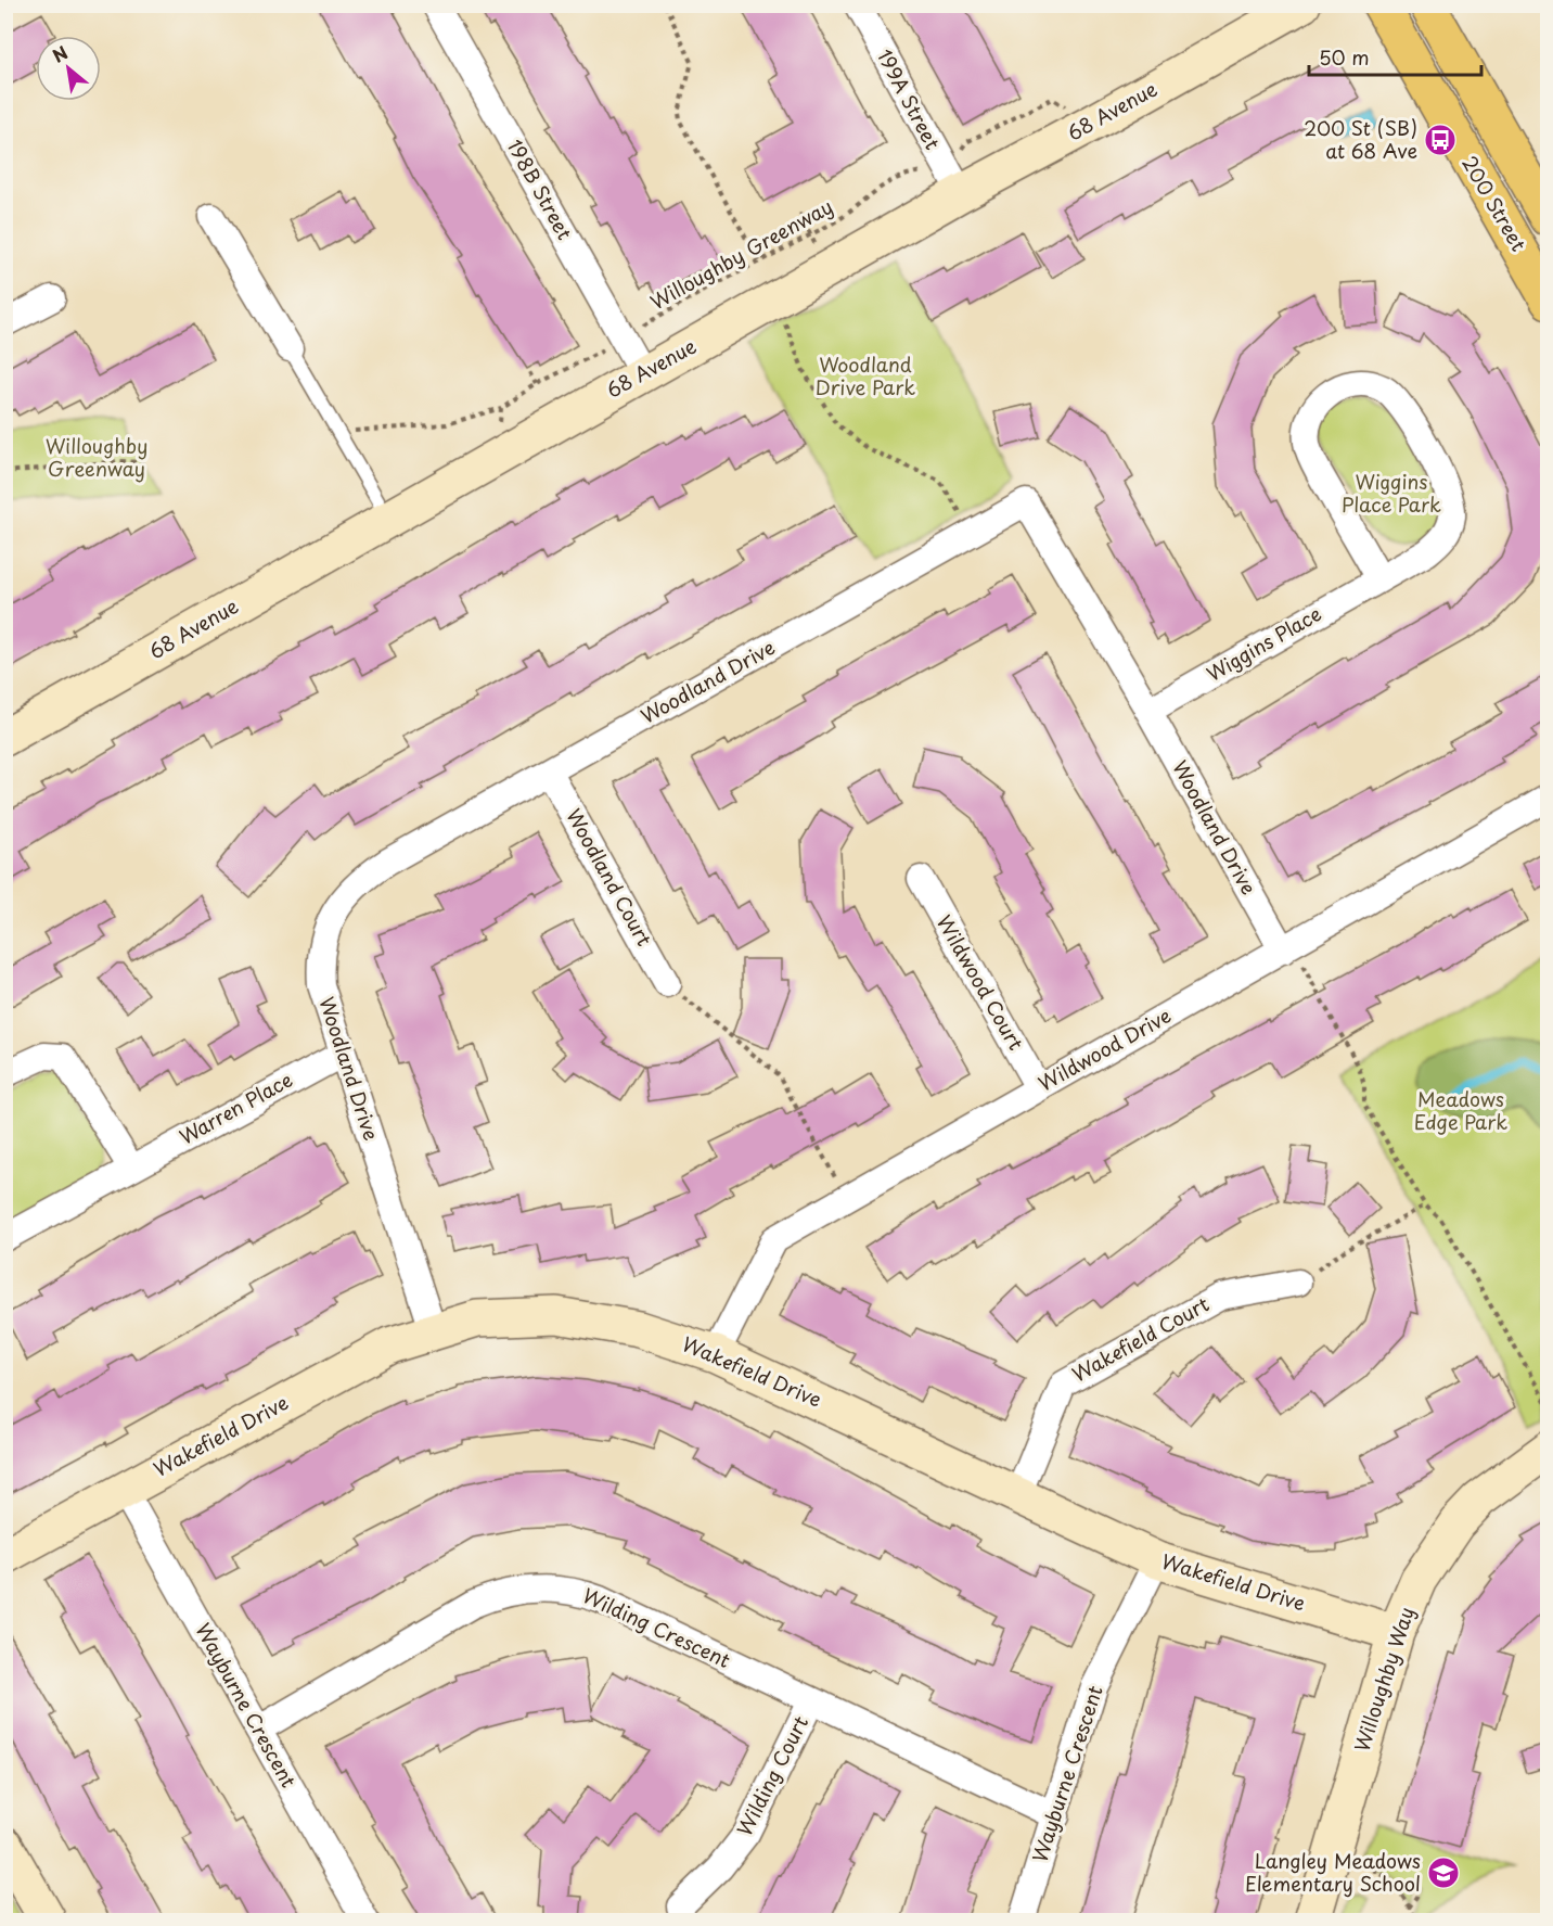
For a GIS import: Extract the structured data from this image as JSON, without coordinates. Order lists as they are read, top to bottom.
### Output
{
  "streets": {
    "main road": ["200 Street"],
    "street": [
      "199A Street",
      "68 Avenue",
      "198B Street",
      "Wiggins Place",
      "Woodland Drive",
      "Woodland Court",
      "Wildwood Court",
      "Wildwood Drive",
      "Warren Place",
      "Wakefield Court",
      "Wakefield Drive",
      "Wilding Crescent",
      "Willoughby Way",
      "Wayburne Crescent",
      "Wilding Court"
    ],
    "path": ["Willoughby Greenway"]
  },
  "crossings": [
    ["199A Street", "68 Avenue"],
    ["68 Avenue", "198B Street"],
    ["Wiggins Place", "Woodland Drive"],
    ["Woodland Drive", "Woodland Court"],
    ["Woodland Drive", "Wildwood Drive"],
    ["Woodland Drive", "Warren Place"],
    ["Woodland Drive", "Wakefield Drive"],
    ["Wildwood Court", "Wildwood Drive"],
    ["Wildwood Drive", "Wakefield Drive"],
    ["Wakefield Court", "Wakefield Drive"],
    ["Wakefield Drive", "Willoughby Way"],
    ["Wakefield Drive", "Wayburne Crescent"],
    ["Wilding Crescent", "Wayburne Crescent"],
    ["Wilding Crescent", "Wilding Court"]
  ],
  "parks": [
    "Woodland Drive Park",
    "Willoughby Greenway",
    "Wiggins Place Park",
    "Meadows Edge Park"
  ],
  "places": {
    "bus stop": ["200 St (SB) at 68 Ave"],
    "school or university": ["Langley Meadows Elementary School"]
  },
  "scale_bar": "50 m",
  "north": "top left"
}
